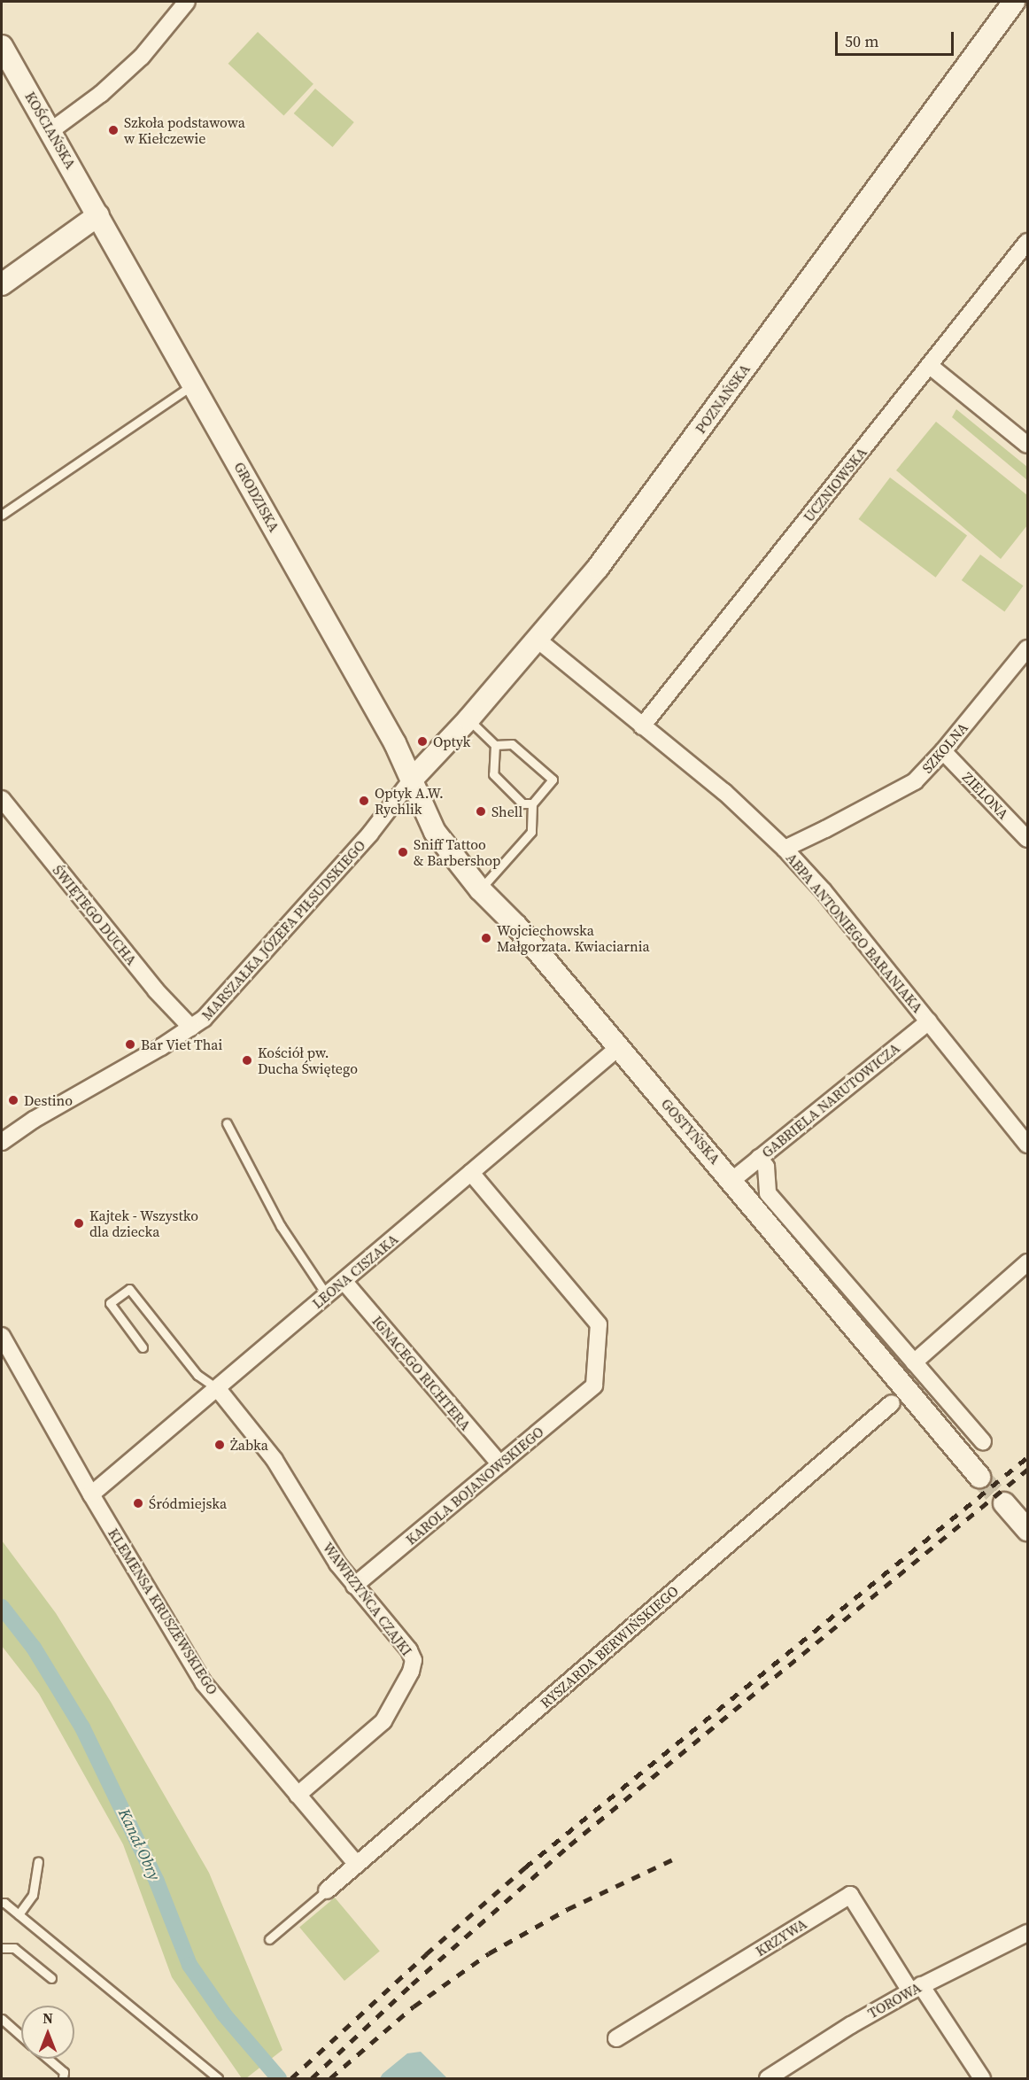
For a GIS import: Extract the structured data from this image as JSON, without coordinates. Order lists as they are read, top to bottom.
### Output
{
  "streets": {
    "main road": [
      "KOŚCIAŃSKA",
      "POZNAŃSKA",
      "GRODZISKA",
      "GOSTYŃSKA"
    ],
    "street": [
      "UCZNIOWSKA",
      "SZKOLNA",
      "ZIELONA",
      "ŚWIĘTEGO DUCHA",
      "MARSZAŁKA JÓZEFA PIŁSUDSKIEGO",
      "ABPA ANTONIEGO BARANIAKA",
      "GABRIELA NARUTOWICZA",
      "LEONA CISZAKA",
      "IGNACEGO RICHTERA",
      "KAROLA BOJANOWSKIEGO",
      "WAWRZYŃCA CZAJKI",
      "KLEMENSA KRUSZEWSKIEGO",
      "RYSZARDA BERWIŃSKIEGO",
      "KRZYWA",
      "TOROWA"
    ]
  },
  "crossings": [
    ["KOŚCIAŃSKA", "GRODZISKA"],
    ["POZNAŃSKA", "GRODZISKA"],
    ["POZNAŃSKA", "MARSZAŁKA JÓZEFA PIŁSUDSKIEGO"],
    ["POZNAŃSKA", "ABPA ANTONIEGO BARANIAKA"],
    ["POZNAŃSKA", "GOSTYŃSKA"],
    ["UCZNIOWSKA", "ABPA ANTONIEGO BARANIAKA"],
    ["GRODZISKA", "MARSZAŁKA JÓZEFA PIŁSUDSKIEGO"],
    ["GRODZISKA", "GOSTYŃSKA"],
    ["SZKOLNA", "ZIELONA"],
    ["SZKOLNA", "ABPA ANTONIEGO BARANIAKA"],
    ["ŚWIĘTEGO DUCHA", "MARSZAŁKA JÓZEFA PIŁSUDSKIEGO"],
    ["MARSZAŁKA JÓZEFA PIŁSUDSKIEGO", "GOSTYŃSKA"],
    ["ABPA ANTONIEGO BARANIAKA", "GABRIELA NARUTOWICZA"],
    ["GABRIELA NARUTOWICZA", "GOSTYŃSKA"],
    ["GOSTYŃSKA", "LEONA CISZAKA"],
    ["LEONA CISZAKA", "IGNACEGO RICHTERA"],
    ["LEONA CISZAKA", "KAROLA BOJANOWSKIEGO"],
    ["LEONA CISZAKA", "WAWRZYŃCA CZAJKI"],
    ["LEONA CISZAKA", "KLEMENSA KRUSZEWSKIEGO"],
    ["IGNACEGO RICHTERA", "KAROLA BOJANOWSKIEGO"],
    ["KAROLA BOJANOWSKIEGO", "WAWRZYŃCA CZAJKI"],
    ["WAWRZYŃCA CZAJKI", "KLEMENSA KRUSZEWSKIEGO"],
    ["KLEMENSA KRUSZEWSKIEGO", "RYSZARDA BERWIŃSKIEGO"],
    ["KRZYWA", "TOROWA"]
  ],
  "water": ["Kanał Obry"],
  "places": [
    "Szkoła podstawowa w Kiełczewie",
    "Optyk",
    "Optyk A.W. Rychlik",
    "Shell",
    "Sniff Tattoo & Barbershop",
    "Wojciechowska Małgorzata. Kwiaciarnia",
    "Bar Viet Thai",
    "Kościół pw. Ducha Świętego",
    "Destino",
    "Kajtek - Wszystko dla dziecka",
    "Żabka",
    "Śródmiejska"
  ],
  "scale_bar": "50 m",
  "north": "top"
}
